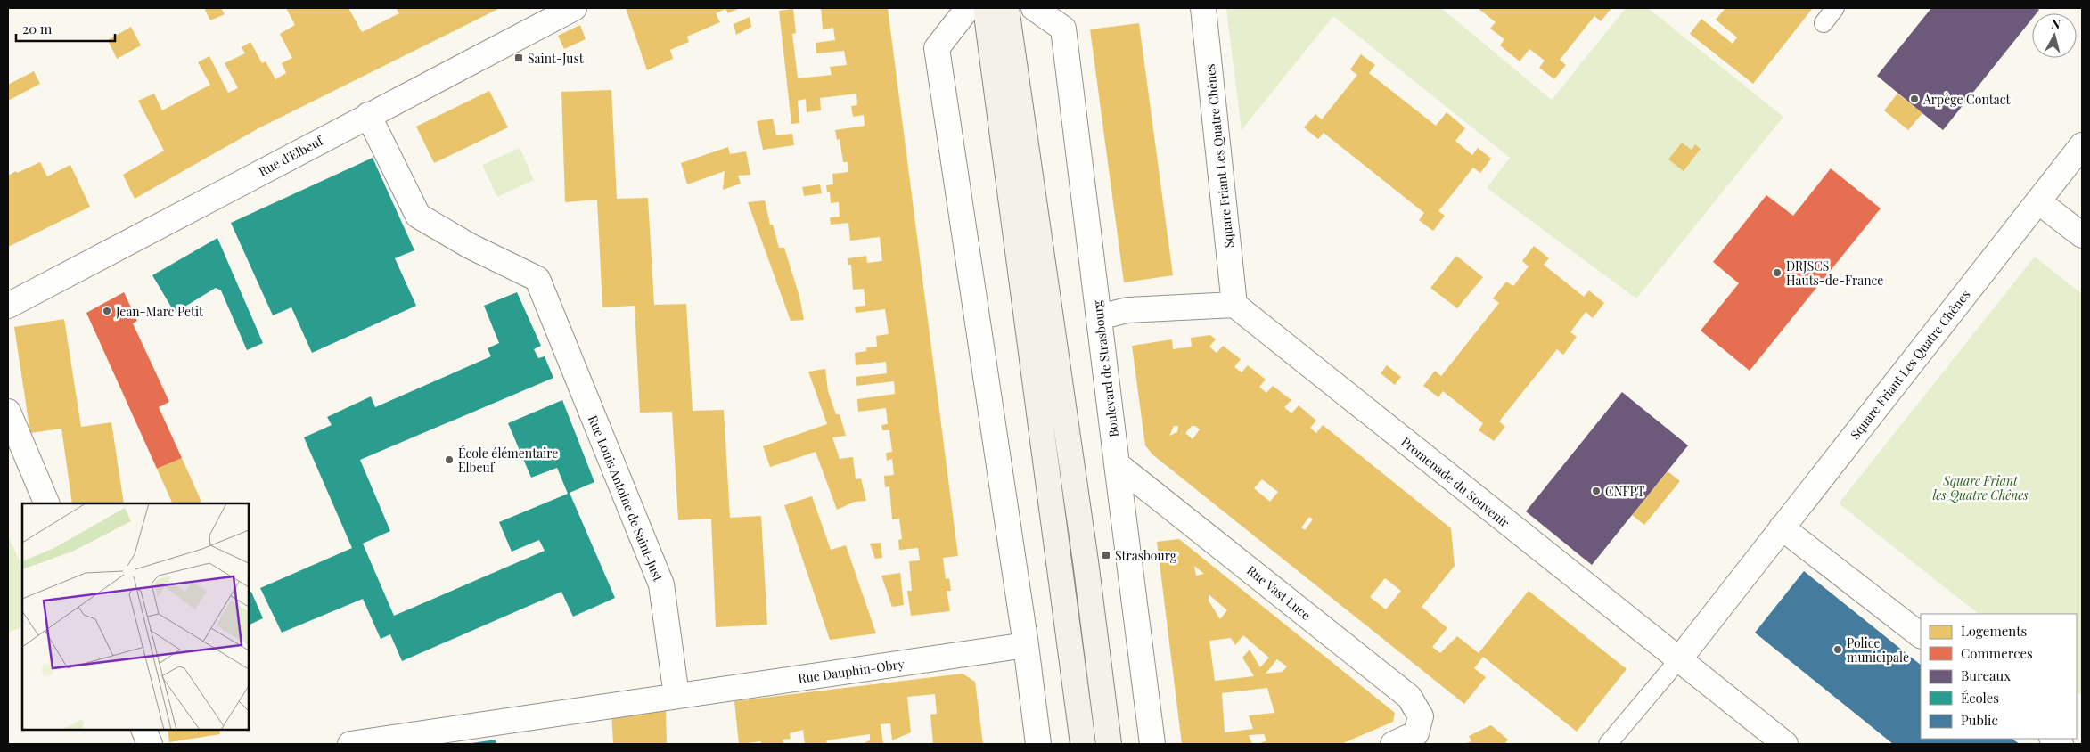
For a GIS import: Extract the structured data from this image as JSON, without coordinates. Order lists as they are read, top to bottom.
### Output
{
  "streets": {
    "street": [
      "Rue d'Elbeuf",
      "Square Friant Les Quatre Chênes",
      "Boulevard de Strasbourg",
      "Promenade du Souvenir",
      "Rue Louis Antoine de Saint-Just",
      "Rue Vast Luce",
      "Rue Dauphin-Obry"
    ]
  },
  "crossings": [
    ["Rue d'Elbeuf", "Rue Louis Antoine de Saint-Just"],
    ["Square Friant Les Quatre Chênes", "Promenade du Souvenir"],
    ["Boulevard de Strasbourg", "Rue Vast Luce"],
    ["Rue Louis Antoine de Saint-Just", "Rue Dauphin-Obry"]
  ],
  "parks": ["Square Friant les Quatre Chênes"],
  "places": {
    "transit": ["Saint-Just", "Strasbourg"],
    "other": [
      "Arpège Contact",
      "DRJSCS Hauts-de-France",
      "Jean-Marc Petit",
      "École élémentaire Elbeuf",
      "CNFPT",
      "Police municipale"
    ]
  },
  "legend": [
    "Logements",
    "Commerces",
    "Bureaux",
    "Écoles",
    "Public"
  ],
  "scale_bar": "20 m",
  "north": "top"
}
